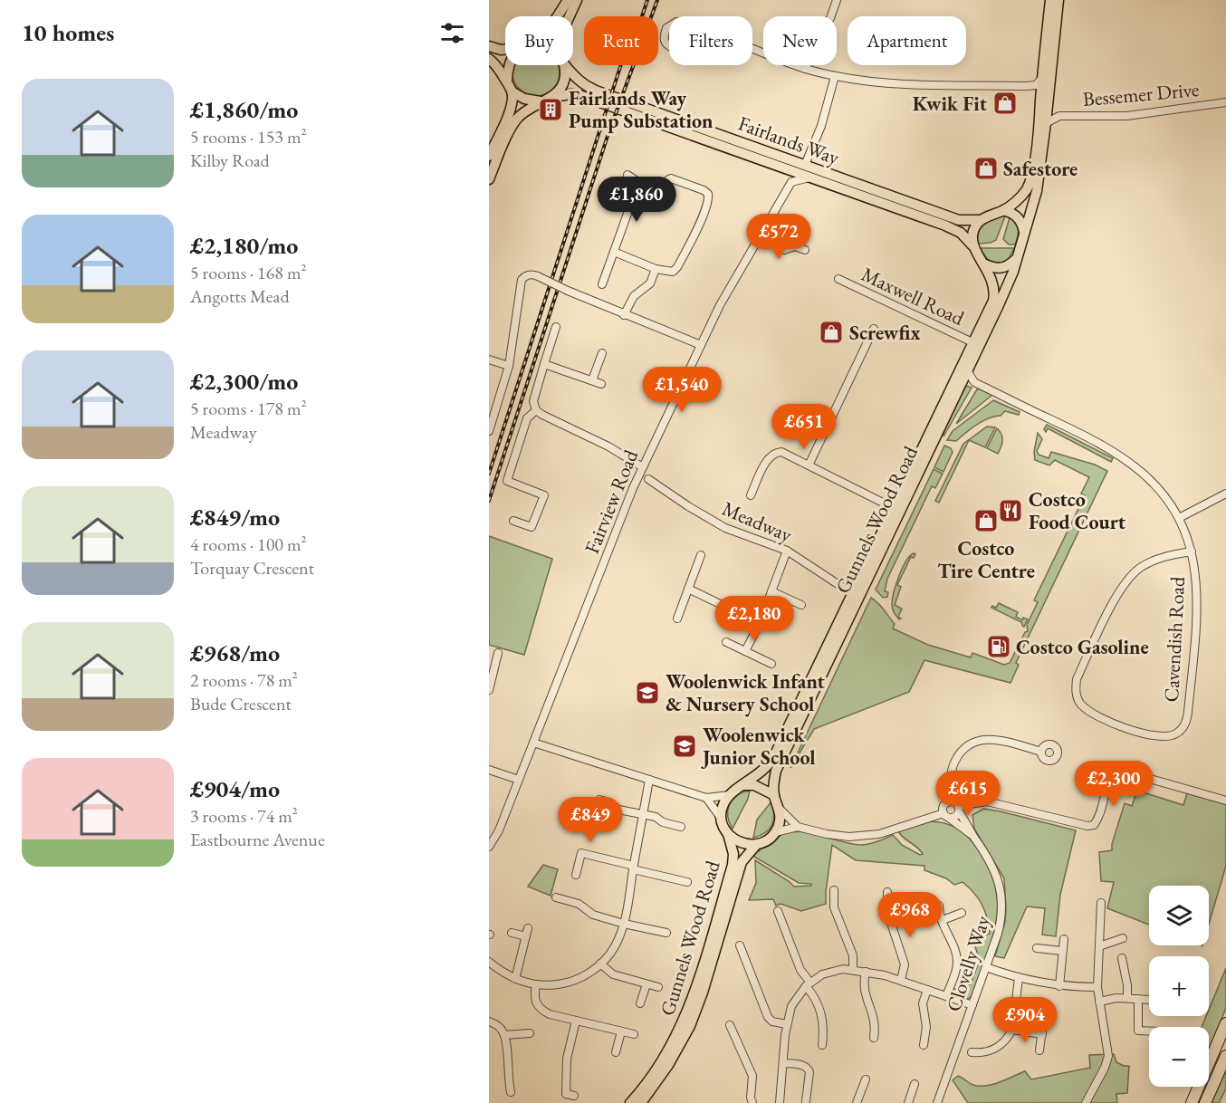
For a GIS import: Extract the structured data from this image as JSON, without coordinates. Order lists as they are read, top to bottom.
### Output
{
  "streets": {
    "main road": ["Fairlands Way", "Gunnels Wood Road"],
    "street": [
      "Bessemer Drive",
      "Maxwell Road",
      "Fairview Road",
      "Meadway",
      "Cavendish Road",
      "Clovelly Way"
    ]
  },
  "crossings": [
    ["Bessemer Drive", "Gunnels Wood Road"],
    ["Fairlands Way", "Gunnels Wood Road"],
    ["Maxwell Road", "Gunnels Wood Road"],
    ["Gunnels Wood Road", "Meadway"]
  ],
  "places": {
    "shop": [
      "Kwik Fit",
      "Safestore",
      "Screwfix",
      "Costco Tire Centre"
    ],
    "building": ["Fairlands Way Pump Substation"],
    "restaurant": ["Costco Food Court"],
    "fuel station": ["Costco Gasoline"],
    "school or university": ["Woolenwick Infant & Nursery School", "Woolenwick Junior School"]
  },
  "page": {
    "heading": "10 homes",
    "chip": [
      "Buy",
      "Rent",
      "Filters",
      "New",
      "Apartment"
    ],
    "list": [
      {
        "name": "£1,860/mo",
        "note": "5 rooms · 153 m² · Kilby Road"
      },
      {
        "name": "£2,180/mo",
        "note": "5 rooms · 168 m² · Angotts Mead"
      },
      {
        "name": "£2,300/mo",
        "note": "5 rooms · 178 m² · Meadway"
      },
      {
        "name": "£849/mo",
        "note": "4 rooms · 100 m² · Torquay Crescent"
      },
      {
        "name": "£968/mo",
        "note": "2 rooms · 78 m² · Bude Crescent"
      },
      {
        "name": "£904/mo",
        "note": "3 rooms · 74 m² · Eastbourne Avenue"
      }
    ],
    "price": [
      "£1,860",
      "£572",
      "£1,540",
      "£651",
      "£2,180",
      "£2,300",
      "£615",
      "£849",
      "£968",
      "£904"
    ],
    "map_buttons": ["+", "−"]
  }
}
